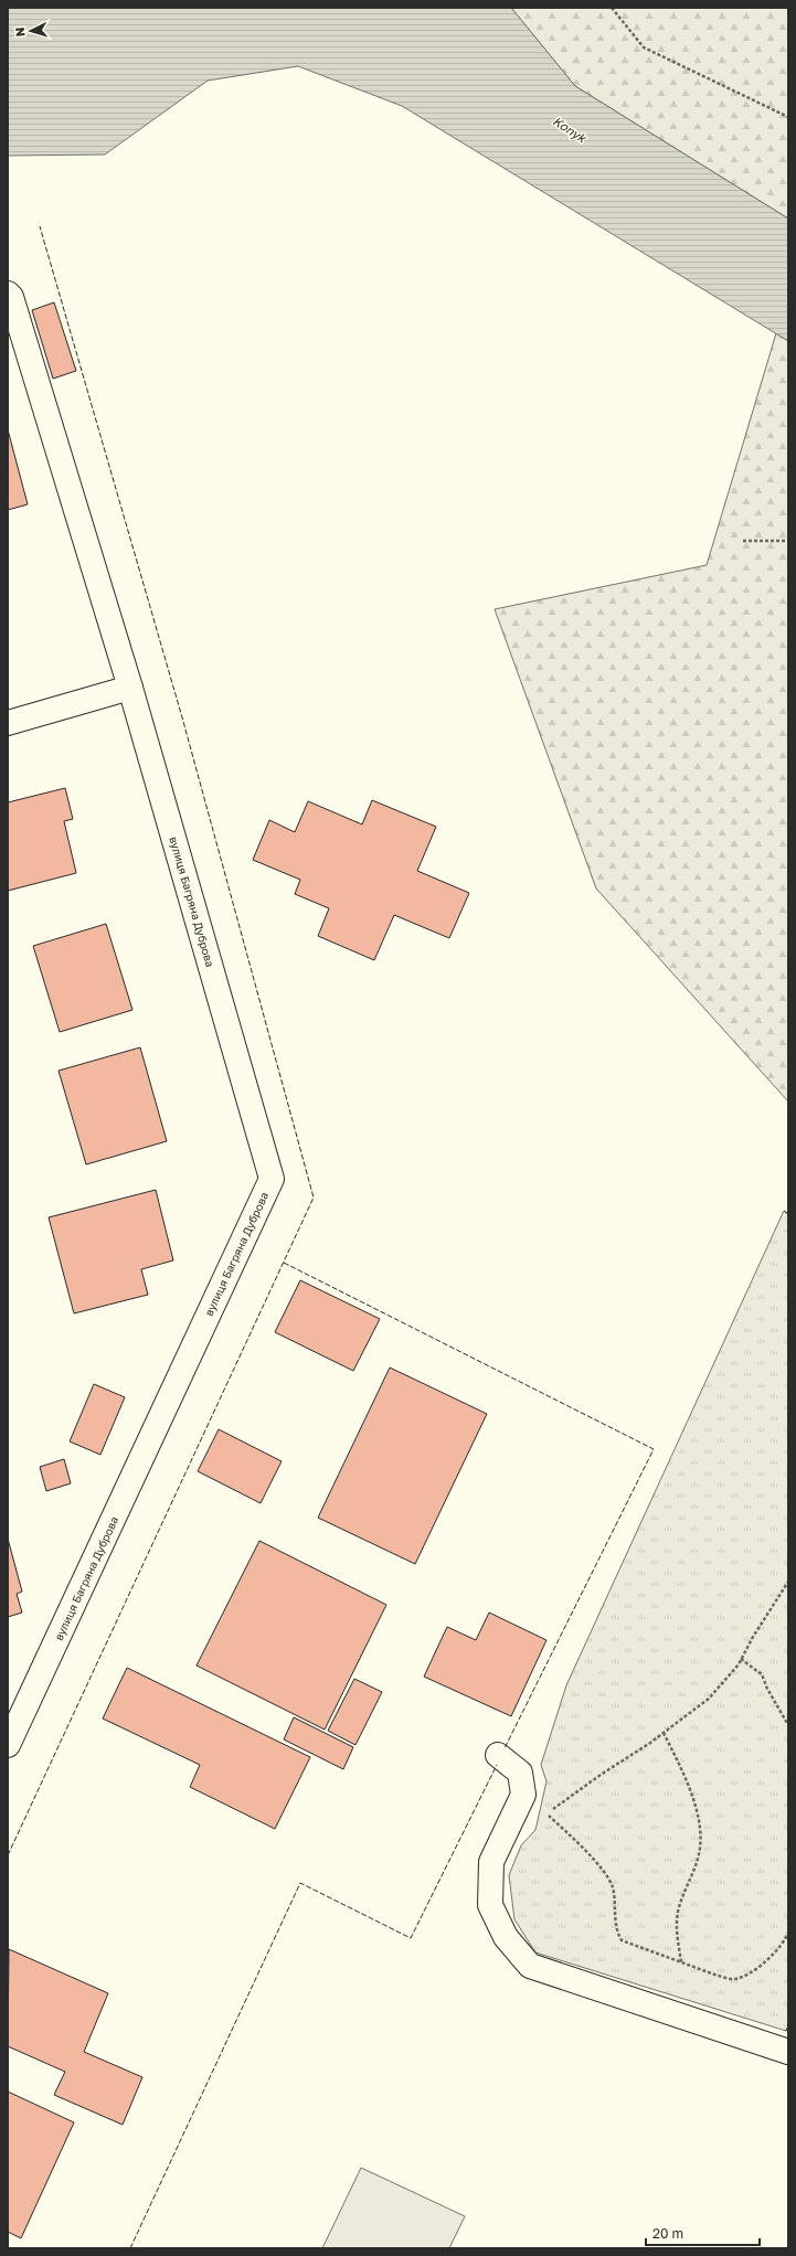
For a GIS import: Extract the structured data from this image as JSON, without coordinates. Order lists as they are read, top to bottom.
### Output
{
  "streets": {
    "street": ["вулиця Багряна Дуброва"]
  },
  "water": ["Konyk"],
  "scale_bar": "20 m",
  "north": "left"
}
